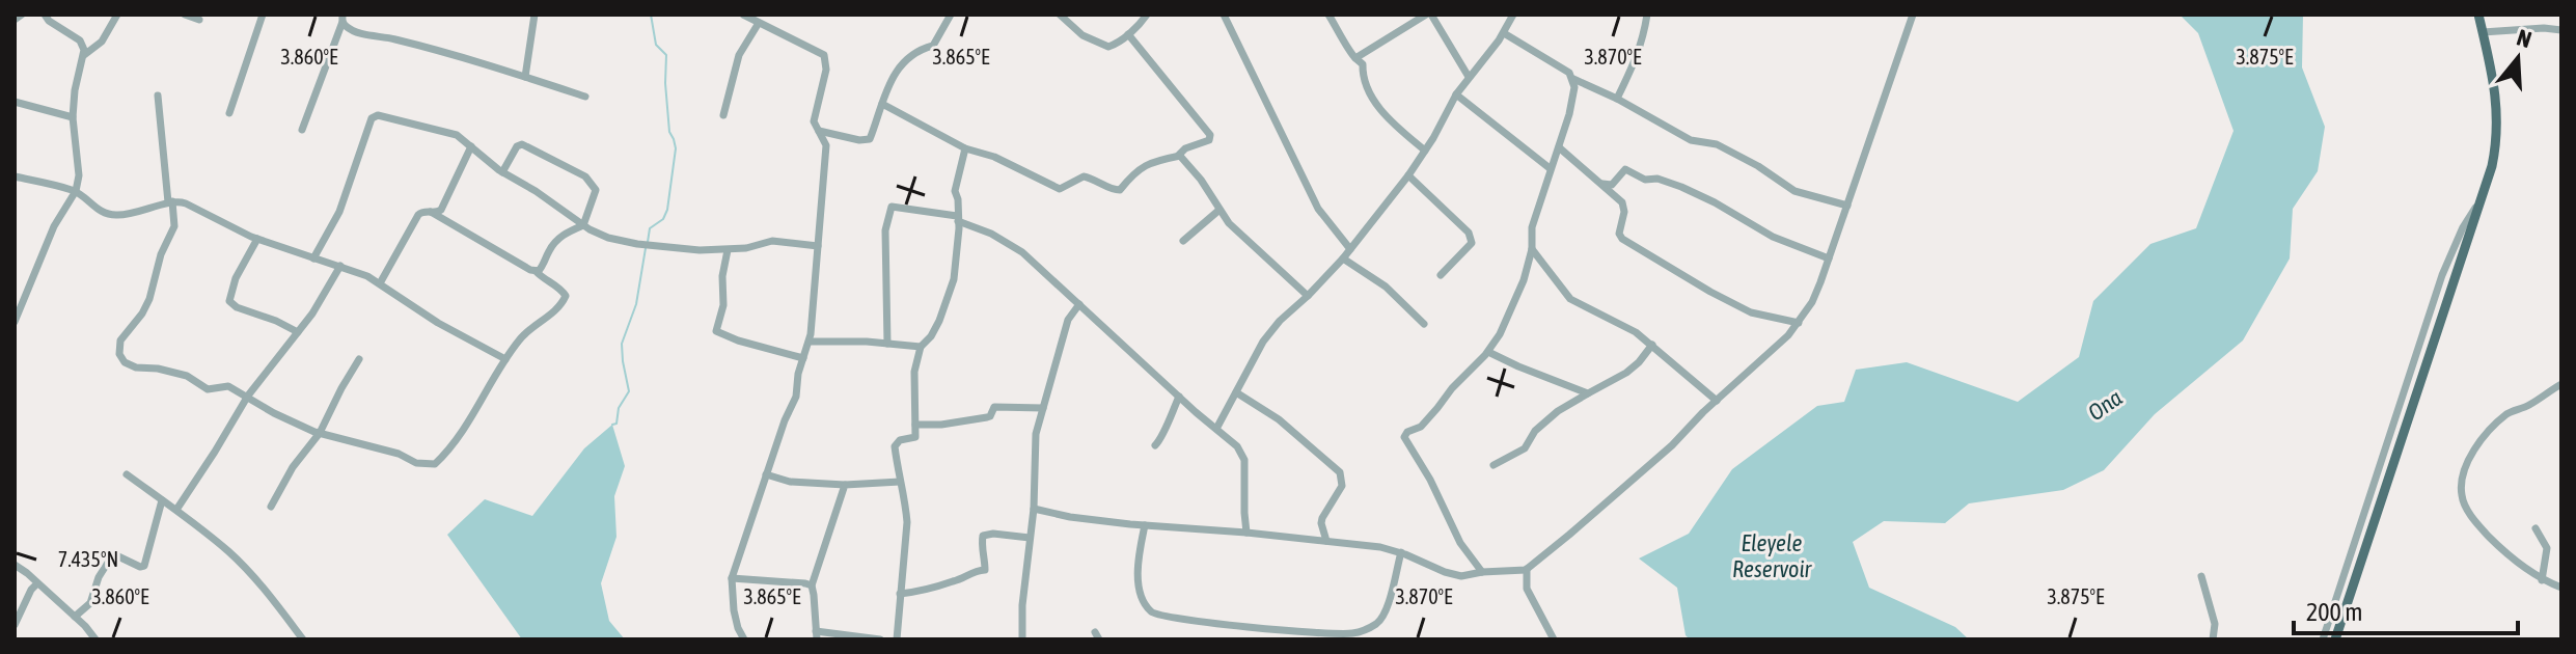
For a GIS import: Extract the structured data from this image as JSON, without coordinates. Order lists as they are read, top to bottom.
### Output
{
  "water": ["Ona", "Eleyele Reservoir"],
  "scale_bar": "200 m",
  "north": "top",
  "coordinates": [
    "3.860°E",
    "3.865°E",
    "3.870°E",
    "3.875°E",
    "7.435°N"
  ]
}
